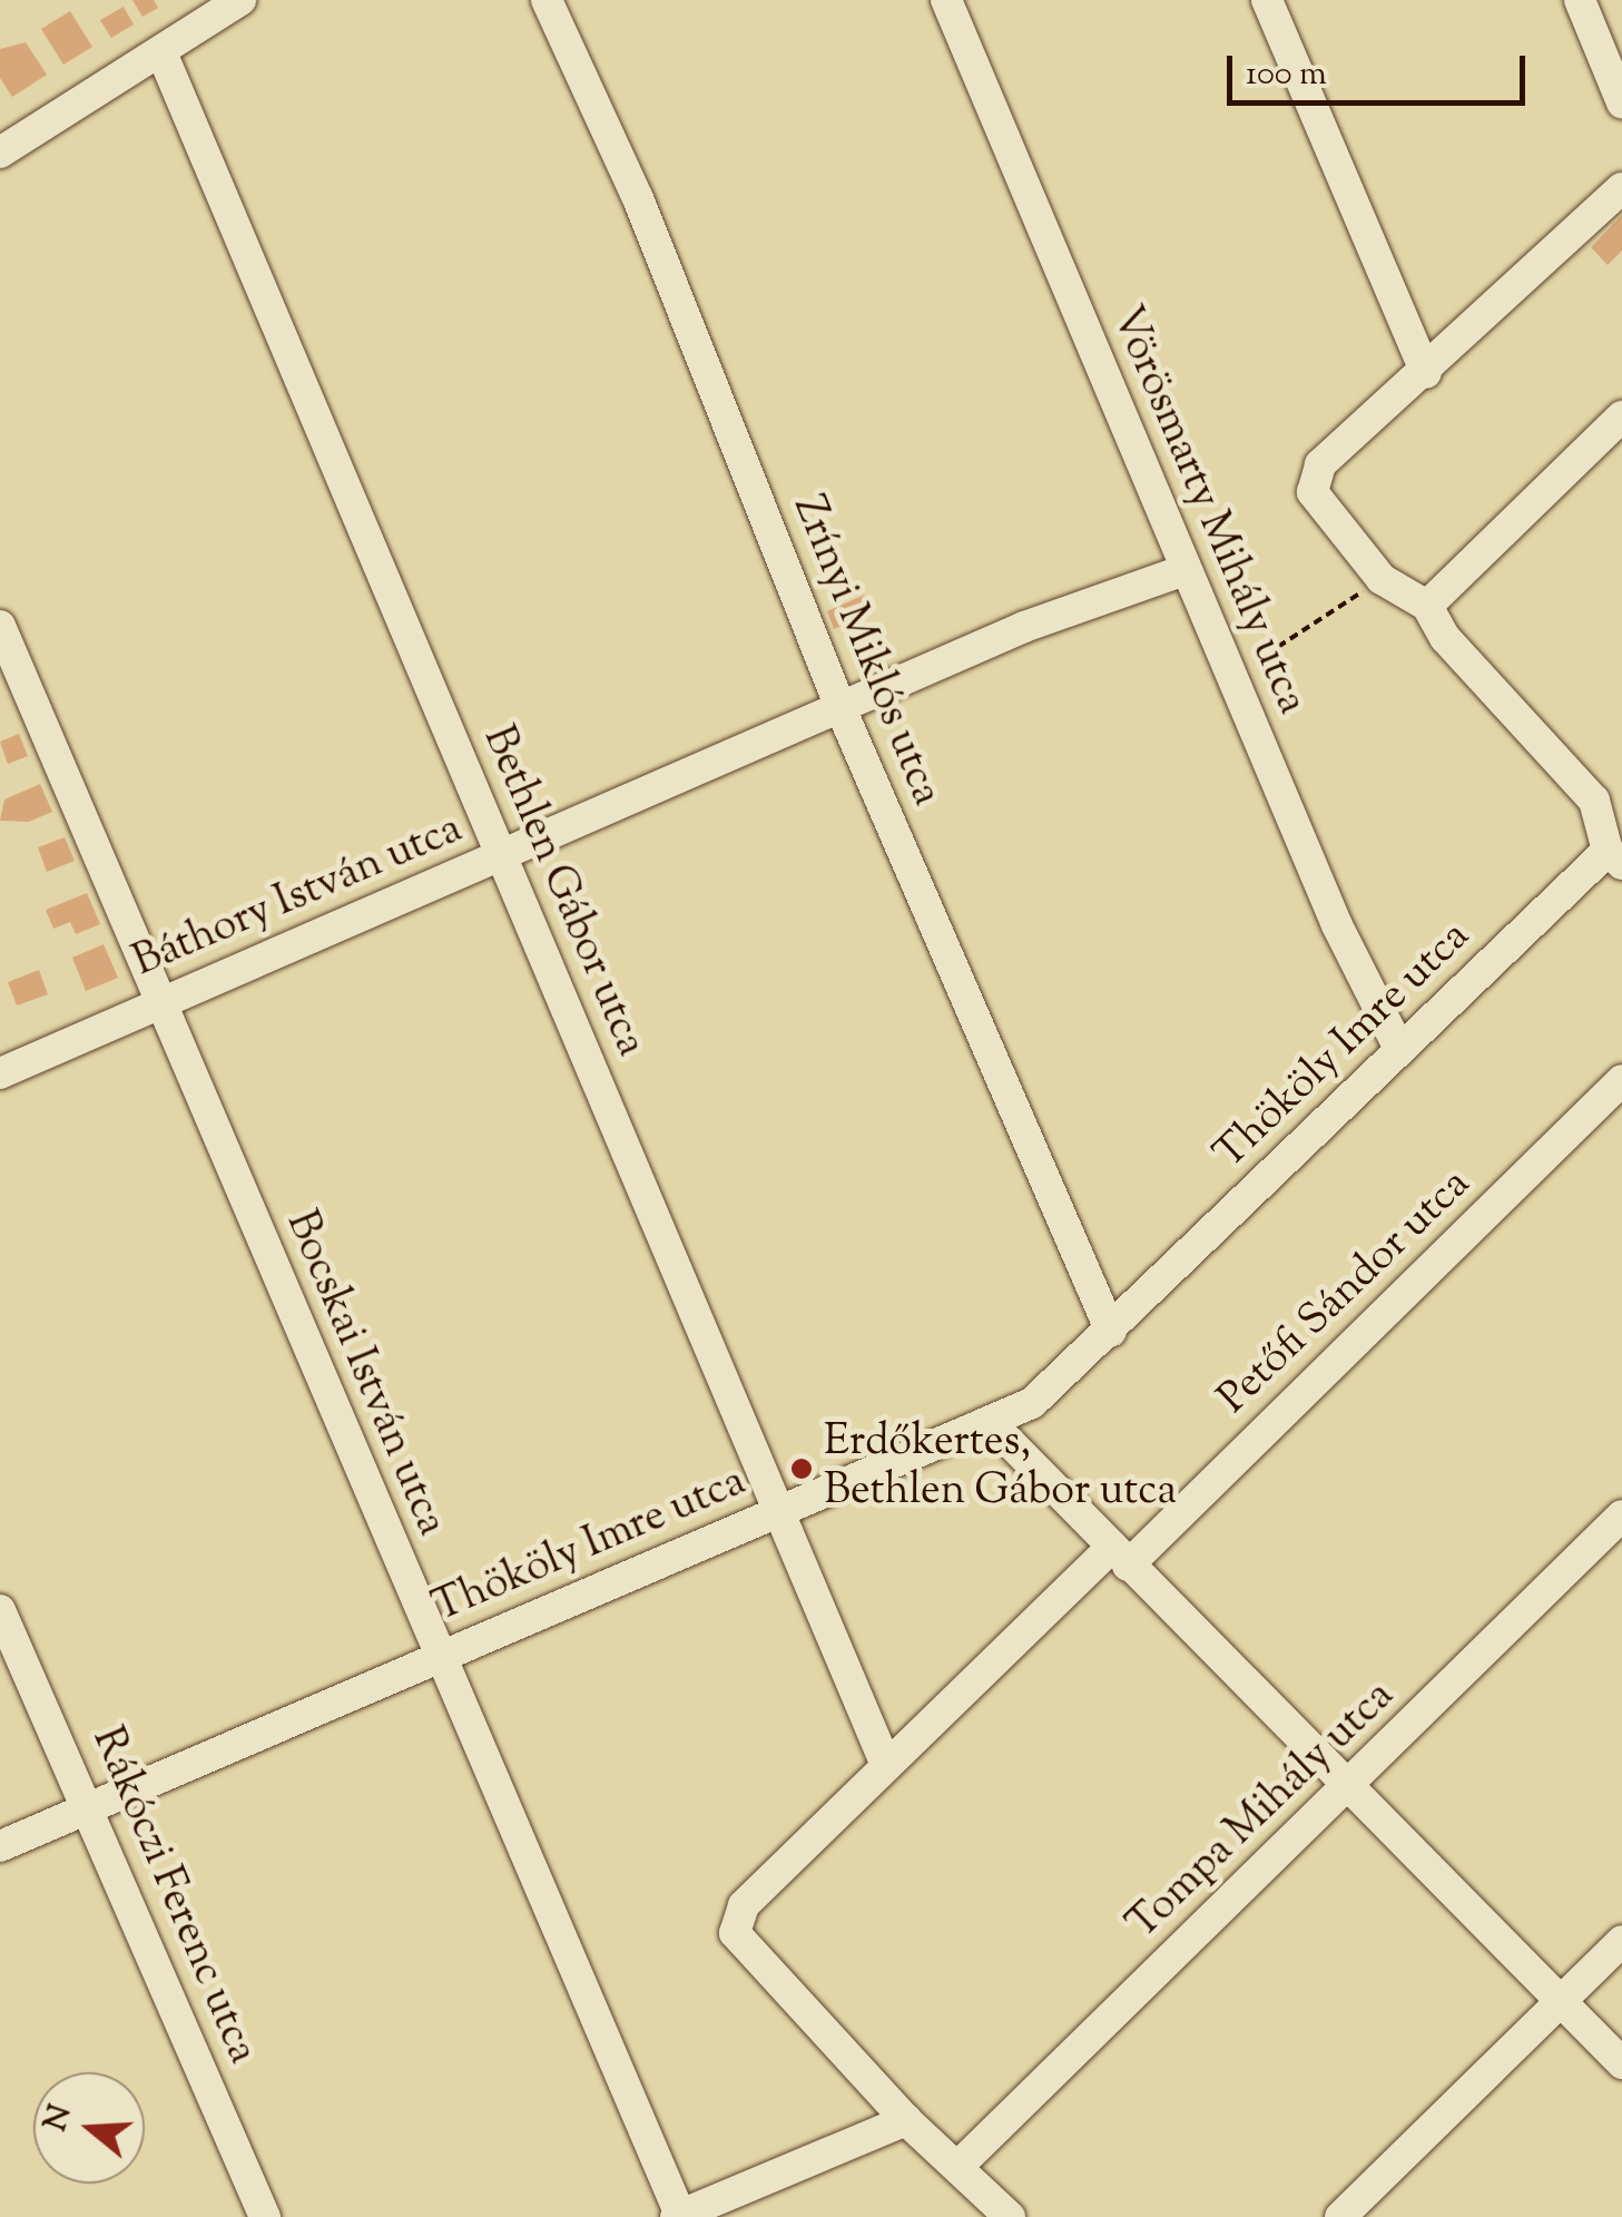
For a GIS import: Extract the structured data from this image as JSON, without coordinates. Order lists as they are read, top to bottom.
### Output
{
  "streets": {
    "street": [
      "Vörösmarty Mihály utca",
      "Zrínyi Miklós utca",
      "Bethlen Gábor utca",
      "Báthory István utca",
      "Thököly Imre utca",
      "Petőfi Sándor utca",
      "Bocskai István utca",
      "Tompa Mihály utca",
      "Rákóczi Ferenc utca"
    ]
  },
  "crossings": [
    ["Vörösmarty Mihály utca", "Báthory István utca"],
    ["Vörösmarty Mihály utca", "Thököly Imre utca"],
    ["Zrínyi Miklós utca", "Báthory István utca"],
    ["Zrínyi Miklós utca", "Thököly Imre utca"],
    ["Bethlen Gábor utca", "Báthory István utca"],
    ["Bethlen Gábor utca", "Thököly Imre utca"],
    ["Bethlen Gábor utca", "Petőfi Sándor utca"],
    ["Báthory István utca", "Bocskai István utca"],
    ["Thököly Imre utca", "Bocskai István utca"],
    ["Thököly Imre utca", "Rákóczi Ferenc utca"]
  ],
  "places": ["Erdőkertes, Bethlen Gábor utca"],
  "scale_bar": "100 m",
  "north": "left"
}
